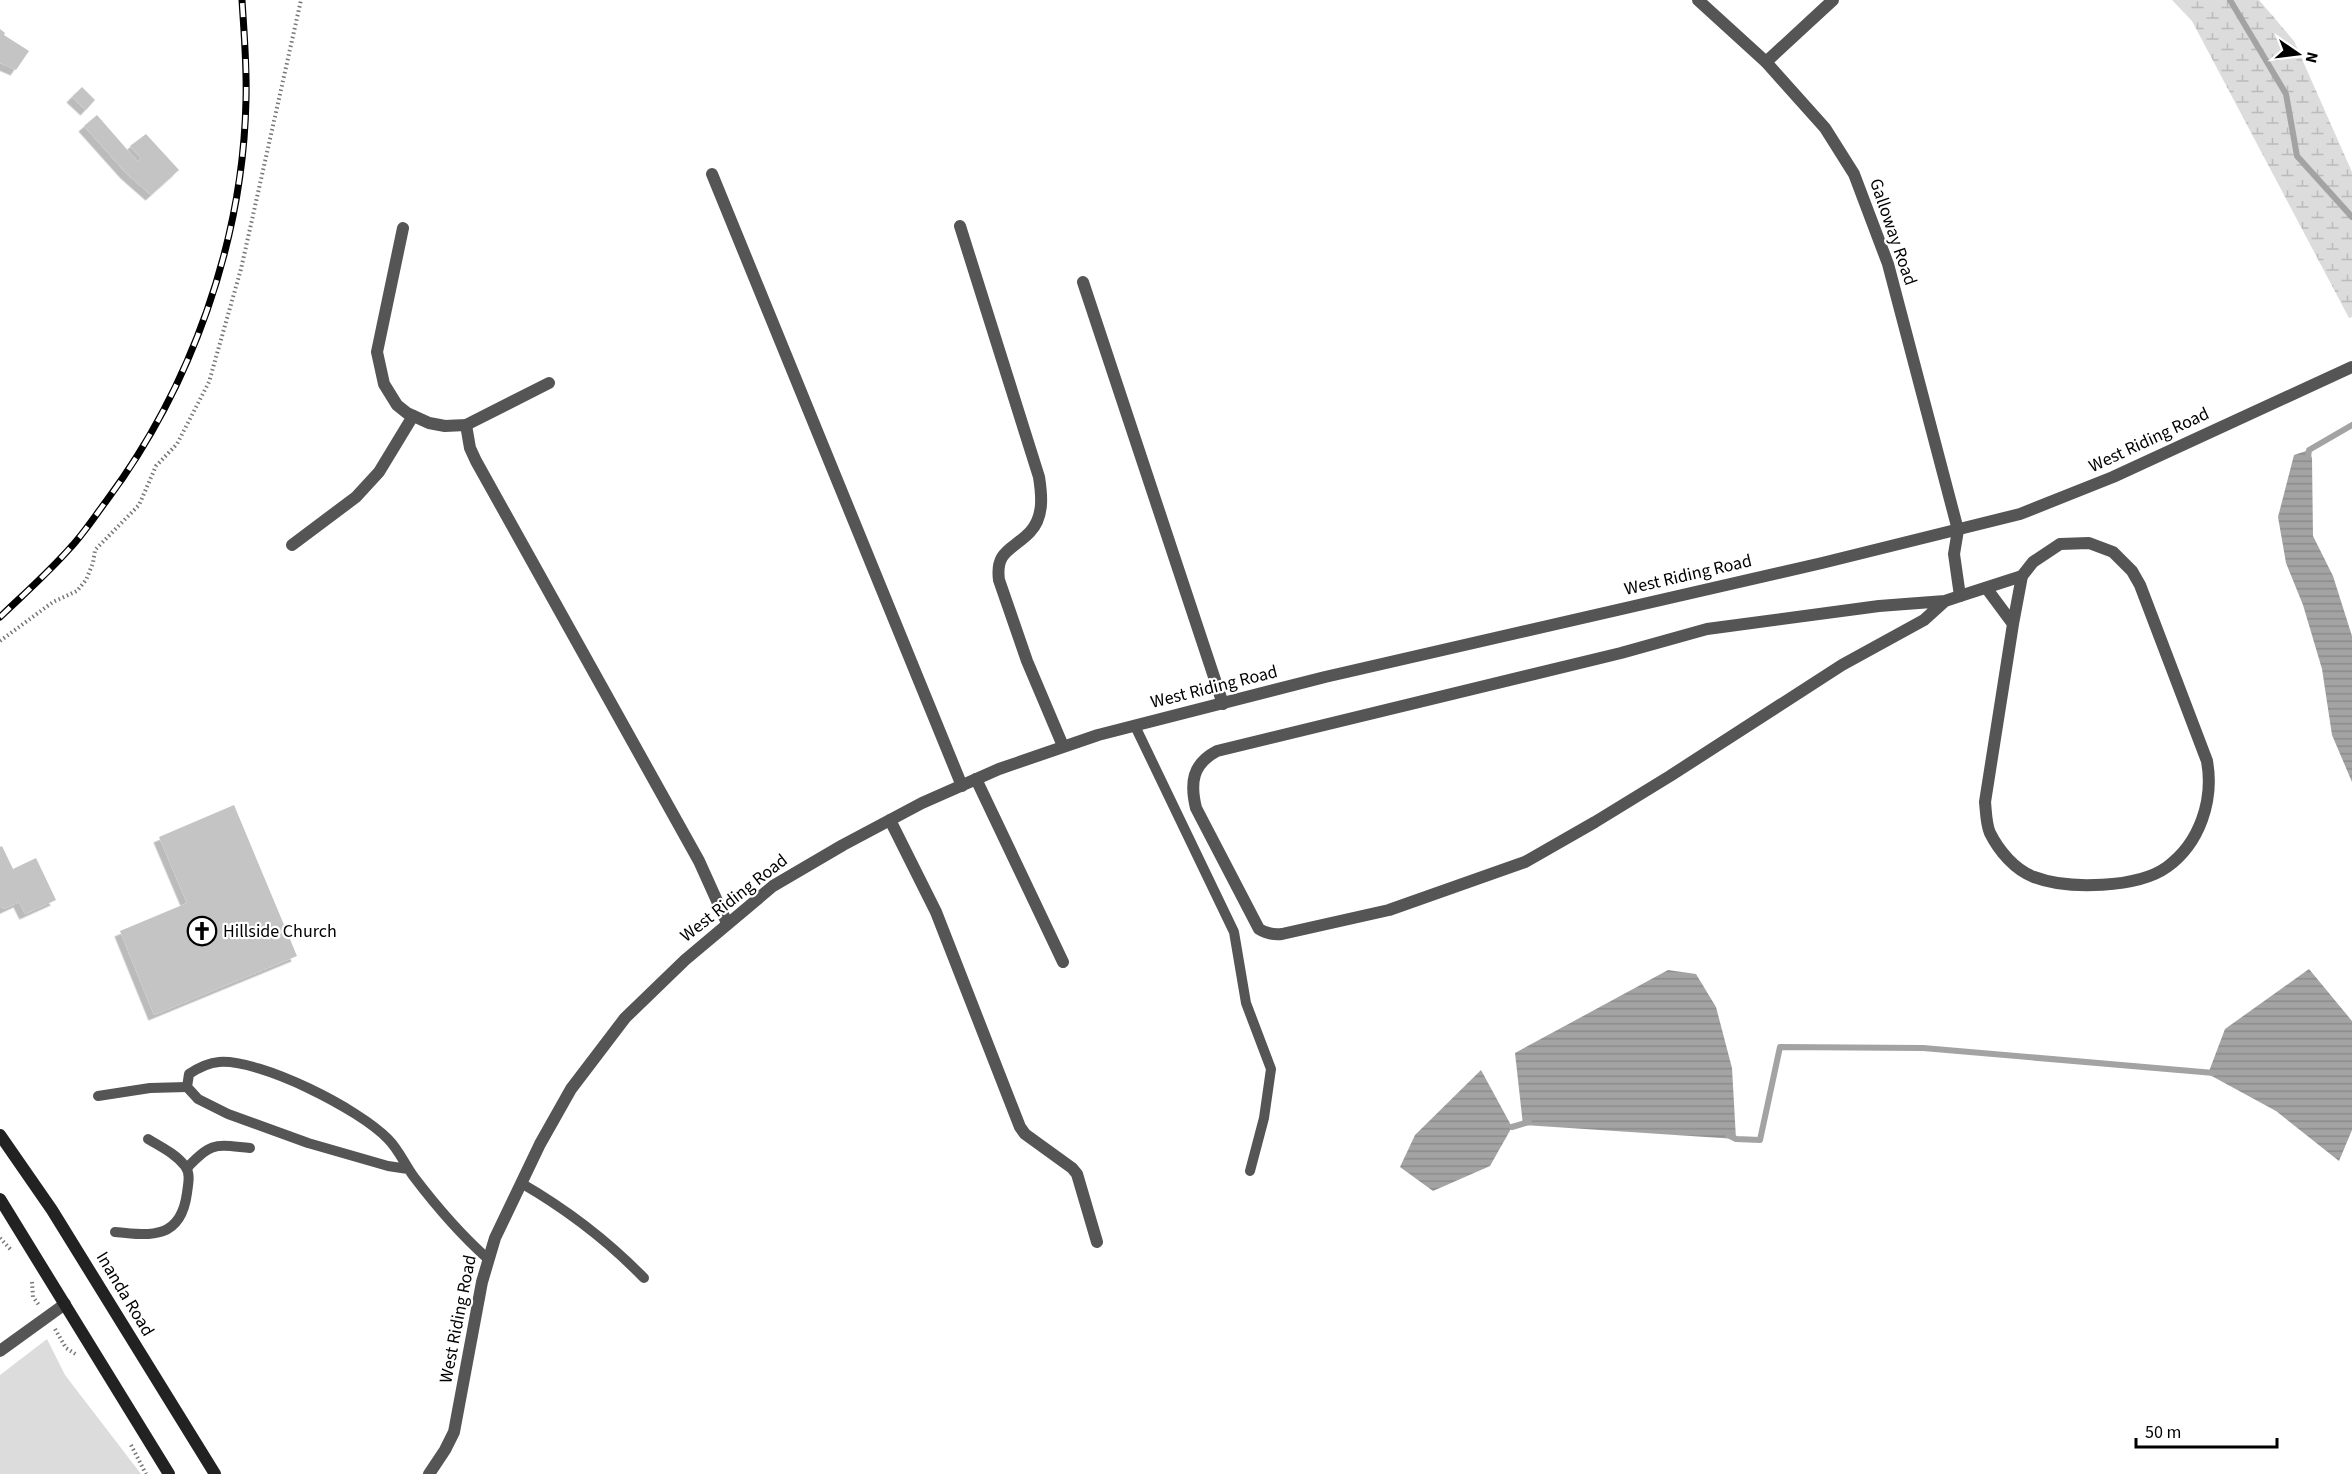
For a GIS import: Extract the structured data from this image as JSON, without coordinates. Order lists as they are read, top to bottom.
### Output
{
  "streets": {
    "main road": ["Inanda Road"],
    "street": ["Galloway Road", "West Riding Road"]
  },
  "crossings": [
    ["Galloway Road", "West Riding Road"]
  ],
  "places": {
    "church": ["Hillside Church"]
  },
  "scale_bar": "50 m",
  "north": "right"
}
